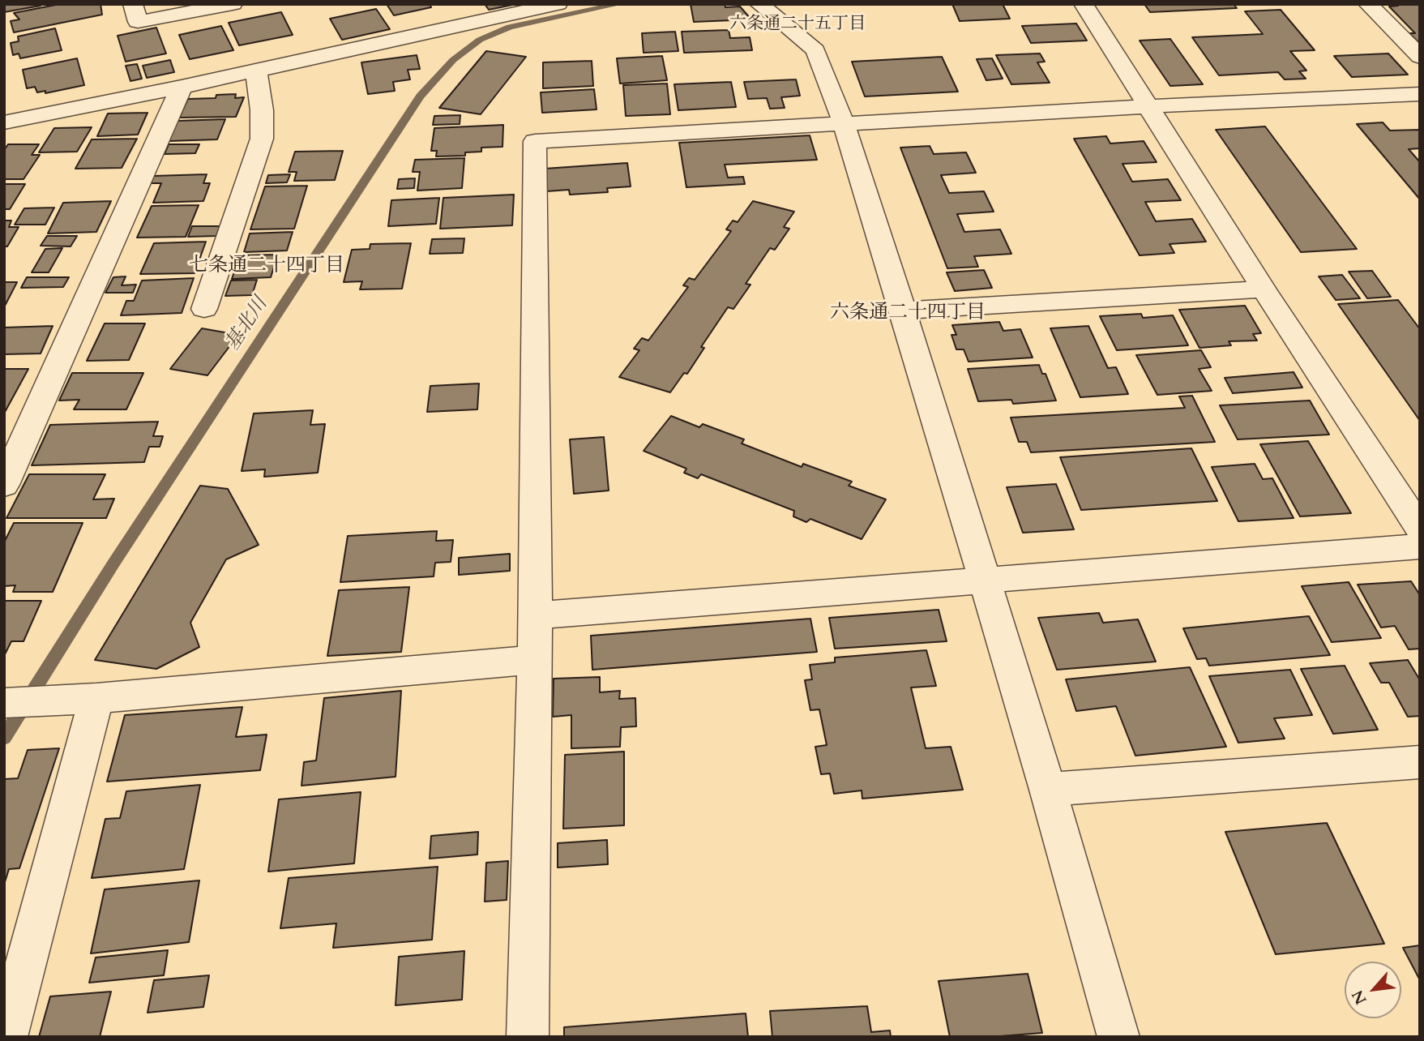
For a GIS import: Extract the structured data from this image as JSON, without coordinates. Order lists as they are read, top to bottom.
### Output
{
  "districts": ["六条通二十五丁目", "七条通二十四丁目", "六条通二十四丁目"],
  "water": ["基北川"],
  "north": "bottom left"
}
